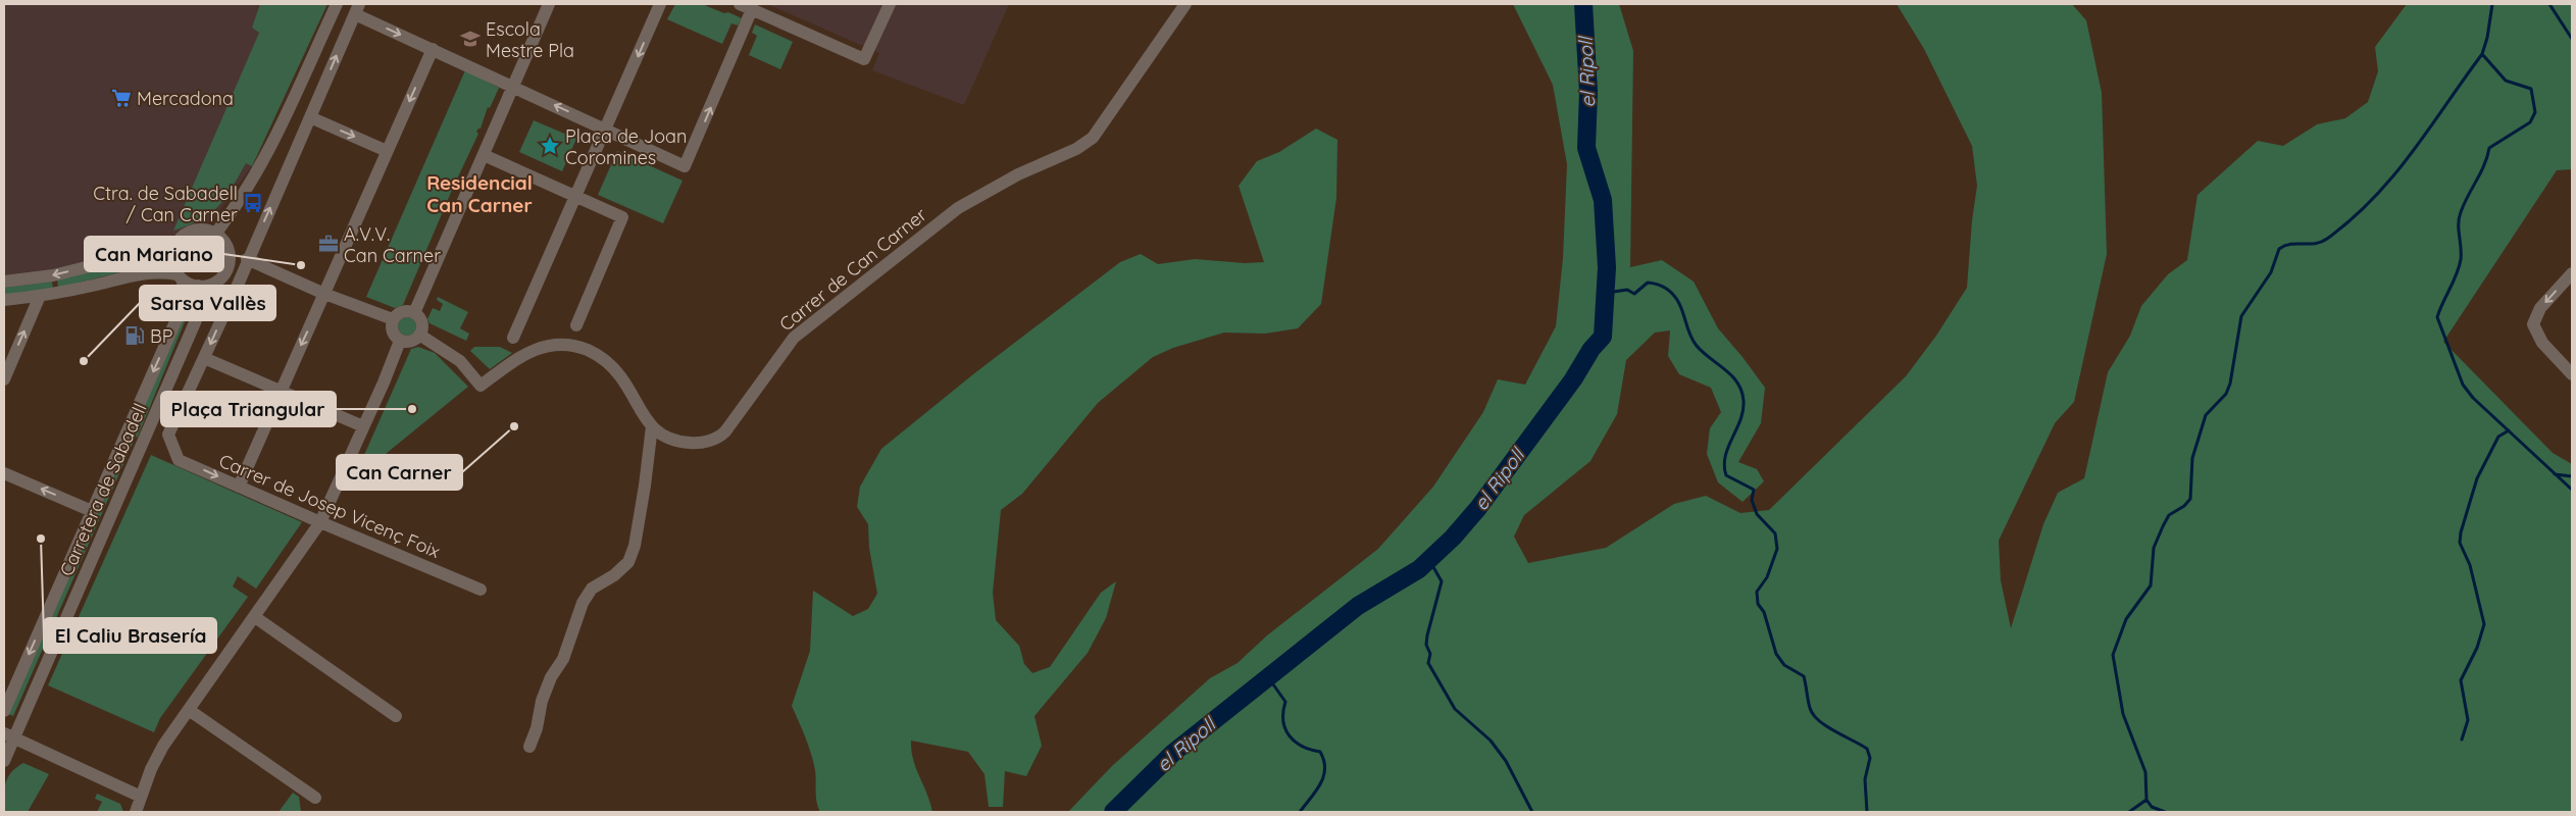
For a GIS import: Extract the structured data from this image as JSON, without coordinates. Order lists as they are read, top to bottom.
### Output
{
  "streets": {
    "street": ["Carrer de Can Carner", "Carretera de Sabadell", "Carrer de Josep Vicenç Foix"]
  },
  "districts": ["Residencial Can Carner"],
  "water": ["el Ripoll"],
  "places": {
    "school or university": ["Escola Mestre Pla"],
    "supermarket": ["Mercadona"],
    "place": ["Plaça de Joan Coromines"],
    "bus stop": ["Ctra. de Sabadell / Can Carner"],
    "office": ["A.V.V. Can Carner"],
    "other": [
      "Can Mariano",
      "Sarsa Vallès",
      "Plaça Triangular",
      "Can Carner",
      "El Caliu Brasería"
    ],
    "fuel station": ["BP"]
  }
}
